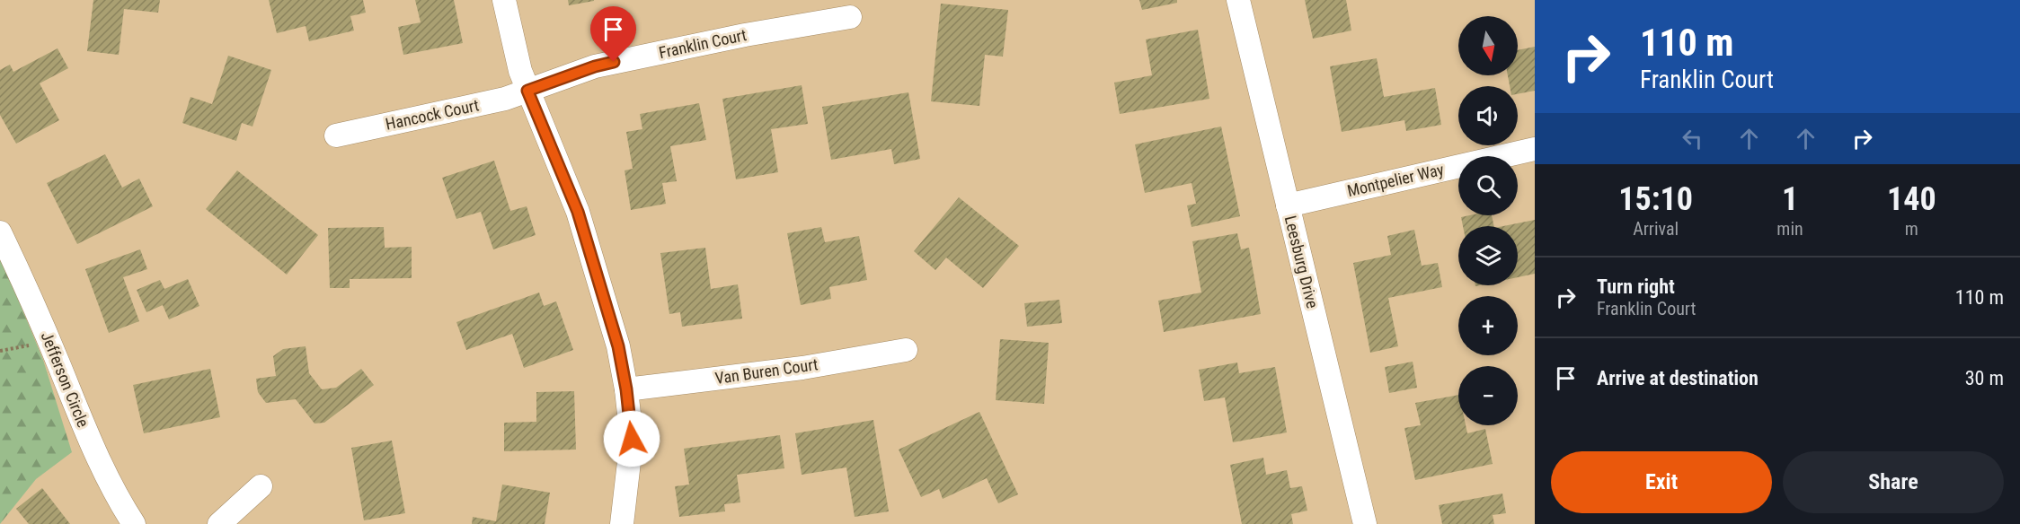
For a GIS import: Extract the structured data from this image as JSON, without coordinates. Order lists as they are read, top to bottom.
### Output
{
  "streets": {
    "street": [
      "Franklin Court",
      "Hancock Court",
      "Montpelier Way",
      "Leesburg Drive",
      "Van Buren Court",
      "Jefferson Circle"
    ]
  },
  "crossings": [
    ["Franklin Court", "Hancock Court"],
    ["Montpelier Way", "Leesburg Drive"]
  ],
  "north": "bottom",
  "page": {
    "turn": ["110 m", "Franklin Court"],
    "map_buttons": ["+", "−"],
    "eta": [
      "15:10",
      "Arrival",
      "1",
      "min",
      "140",
      "m"
    ],
    "list": [
      {
        "name": "Turn right",
        "note": "Franklin Court",
        "value": "110 m"
      },
      {
        "name": "Arrive at destination",
        "value": "30 m"
      }
    ],
    "buttons": ["Exit", "Share"]
  }
}
